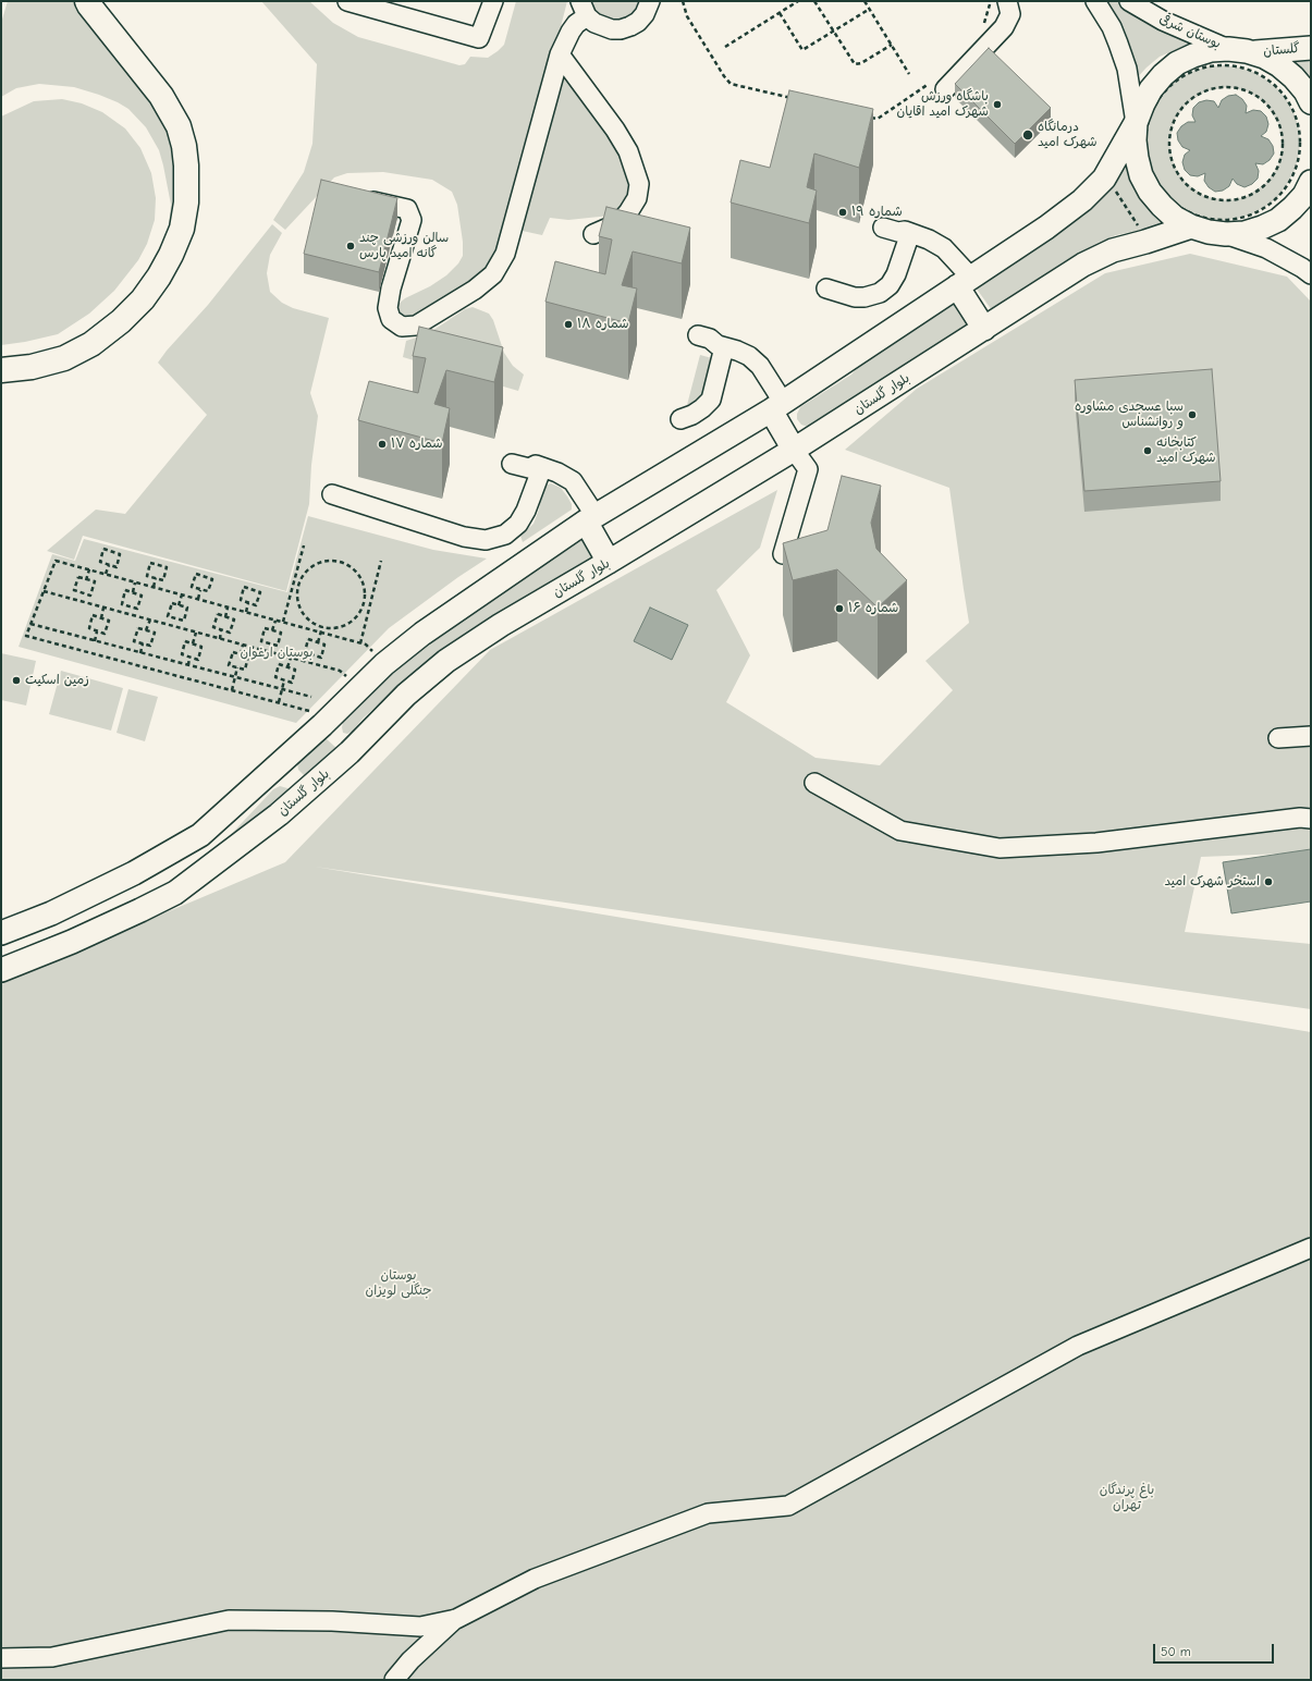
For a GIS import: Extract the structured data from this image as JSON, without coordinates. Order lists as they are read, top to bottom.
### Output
{
  "streets": {
    "main road": ["گلستان", "بلوار گلستان"],
    "street": ["بوستان شرقی"]
  },
  "parks": ["بوستان ارغوان", "بوستان جنگلی لویزان", "باغ پرندگان تهران"],
  "places": [
    "باشگاه ورزش شهرک امید اقایان",
    "درمانگاه شهرک امید",
    "شماره ۱۹",
    "سالن ورزشی چند گانه امید پارس",
    "شماره ۱۸",
    "سبا عسجدی مشاوره و روانشناس",
    "شماره ۱۷",
    "کتابخانه شهرک امید",
    "شماره ۱۶",
    "زمین اسکیت",
    "استخر شهرک امید"
  ],
  "scale_bar": "50 m"
}
